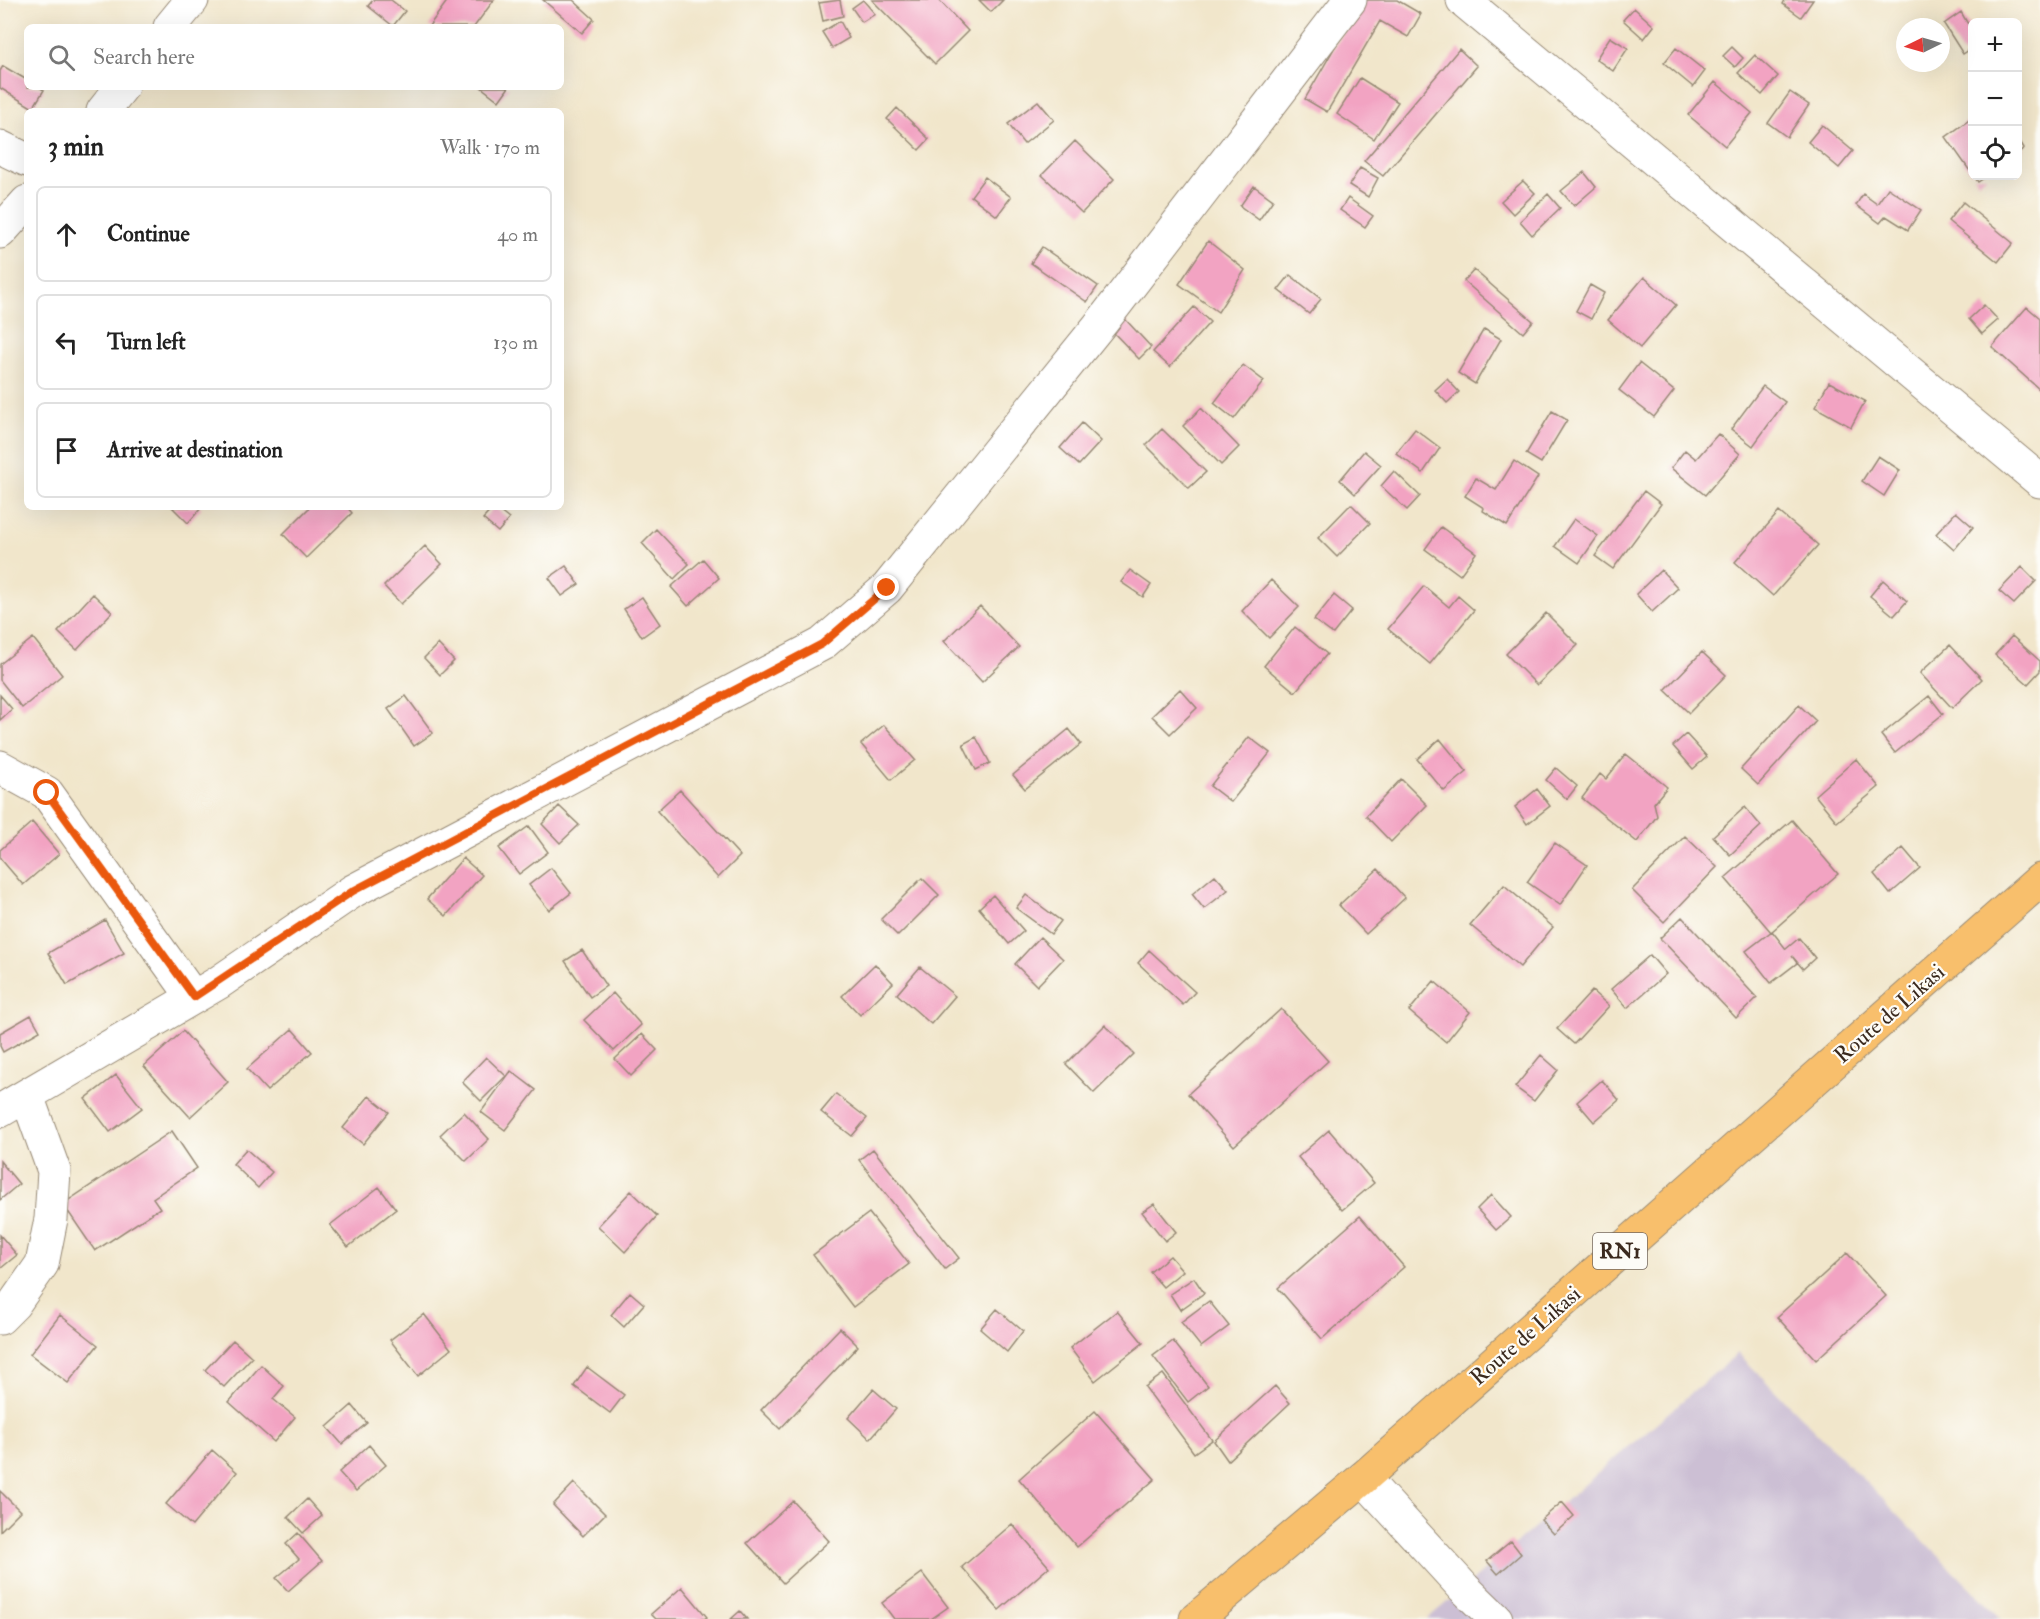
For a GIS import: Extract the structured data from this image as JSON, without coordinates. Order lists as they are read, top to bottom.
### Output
{
  "streets": {
    "highway": ["Route de Likasi", "RN1"]
  },
  "north": "left",
  "page": {
    "map_buttons": ["+", "−"],
    "search": "Search here",
    "heading": ["3 min", "Walk · 170 m"],
    "list": [
      ["Continue", "40 m"],
      ["Turn left", "130 m"],
      "Arrive at destination"
    ]
  }
}
